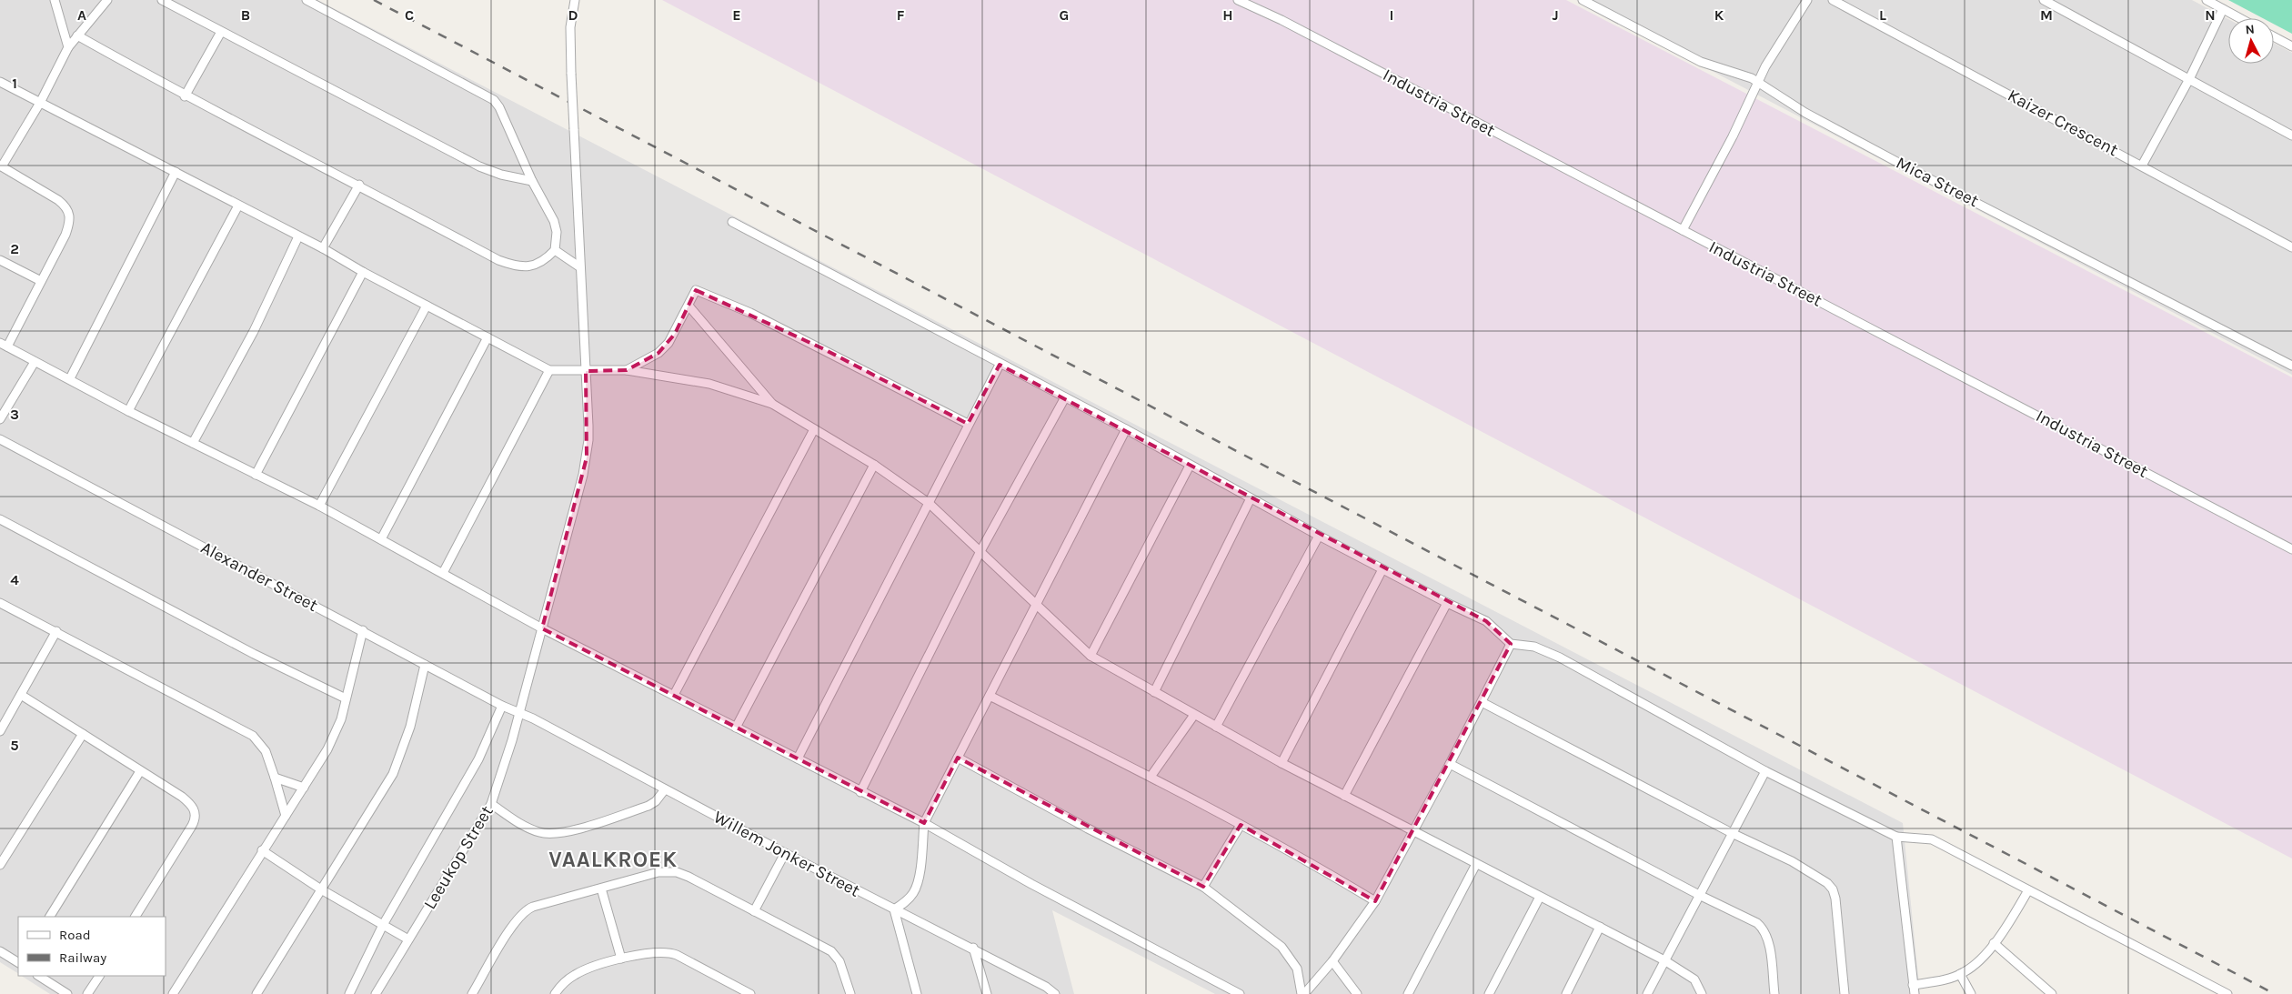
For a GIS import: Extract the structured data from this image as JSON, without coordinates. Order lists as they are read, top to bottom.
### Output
{
  "streets": {
    "street": [
      "Industria Street",
      "Kaizer Crescent",
      "Mica Street",
      "Alexander Street",
      "Willem Jonker Street",
      "Leeukop Street"
    ]
  },
  "crossings": [
    ["Alexander Street", "Willem Jonker Street"],
    ["Alexander Street", "Leeukop Street"],
    ["Willem Jonker Street", "Leeukop Street"]
  ],
  "districts": ["VAALKROEK"],
  "legend": ["Road", "Railway"],
  "north": "top",
  "grid": {
    "columns": [
      "A",
      "B",
      "C",
      "D",
      "E",
      "F",
      "G",
      "H",
      "I",
      "J",
      "K",
      "L",
      "M",
      "N"
    ],
    "rows": [
      "1",
      "2",
      "3",
      "4",
      "5"
    ]
  }
}
